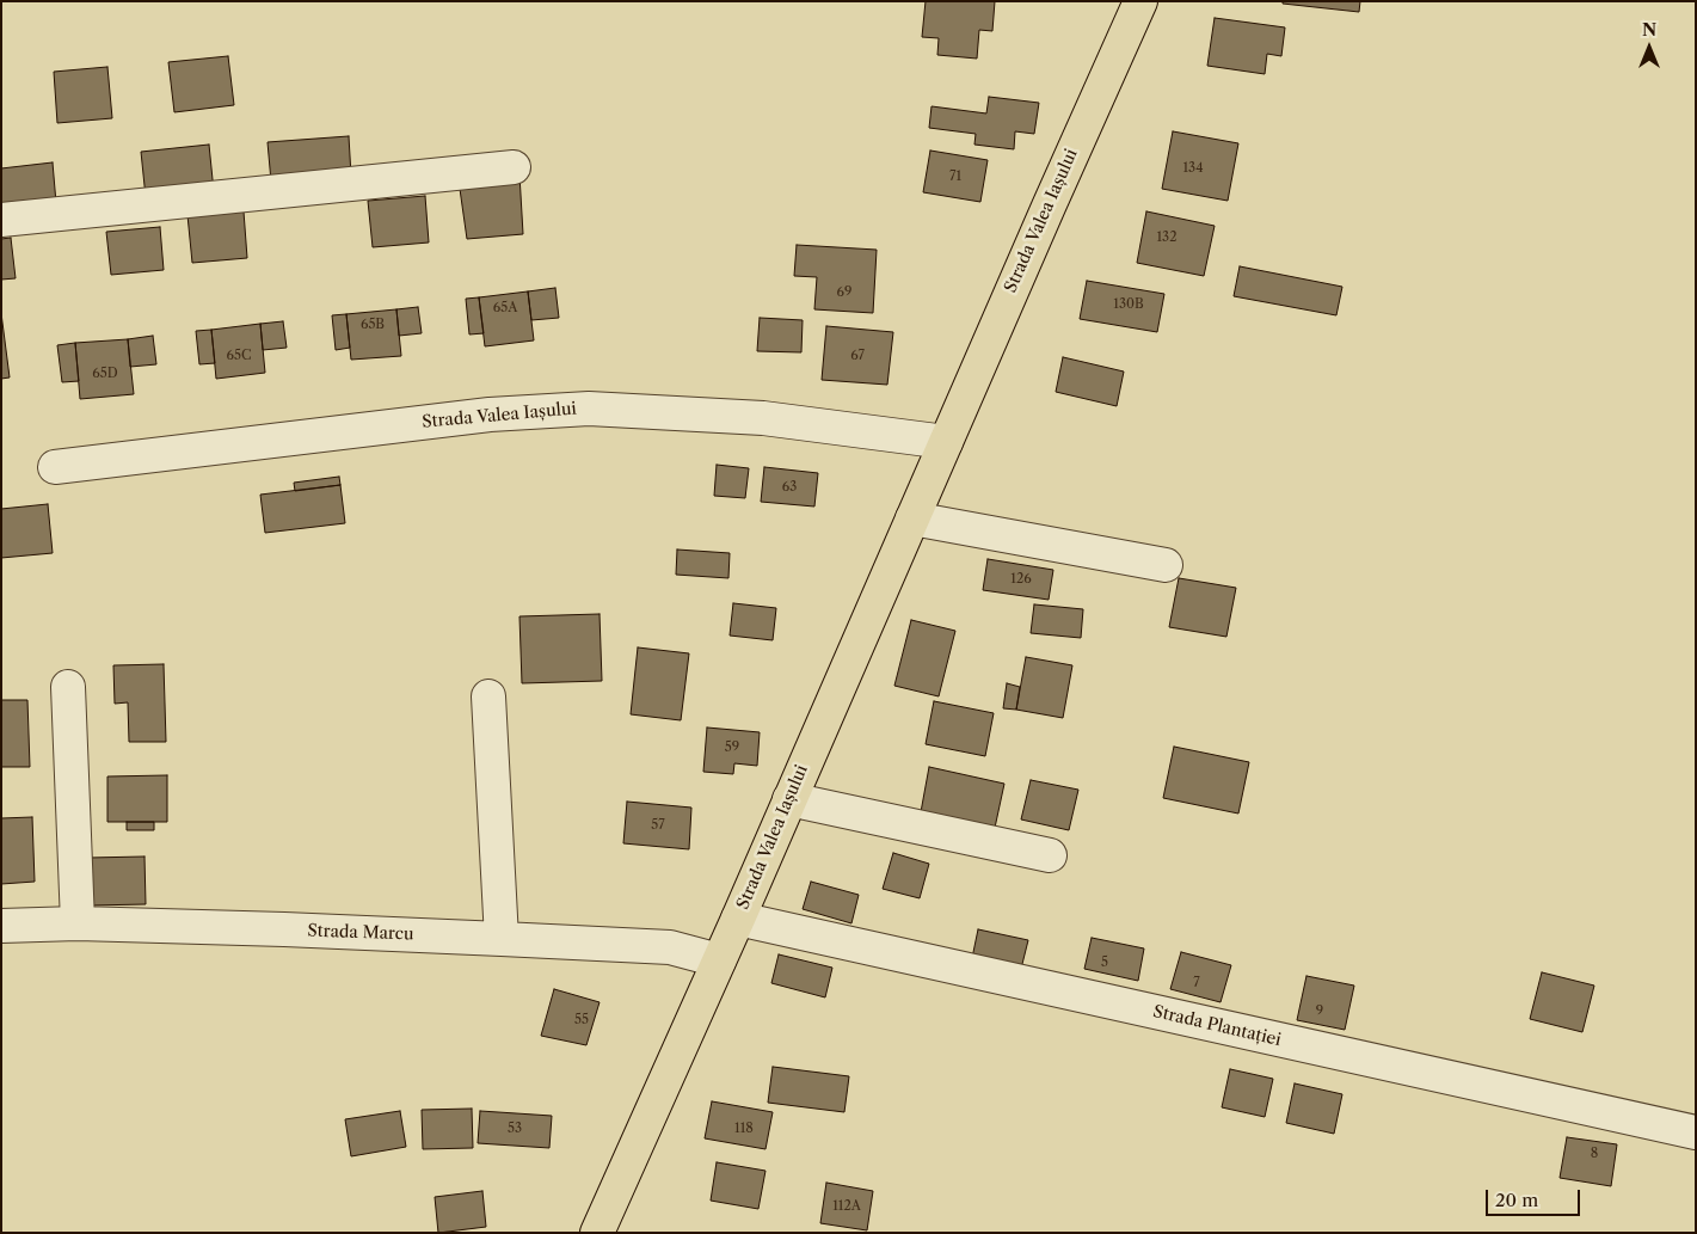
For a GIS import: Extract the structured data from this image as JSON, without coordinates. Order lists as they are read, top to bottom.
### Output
{
  "streets": {
    "main road": ["Strada Valea Iașului"],
    "street": ["Strada Marcu", "Strada Plantației"]
  },
  "crossings": [
    ["Strada Valea Iașului", "Strada Marcu"],
    ["Strada Valea Iașului", "Strada Plantației"]
  ],
  "house_numbers": [
    "134",
    "71",
    "132",
    "69",
    "130B",
    "65A",
    "65B",
    "65C",
    "67",
    "65D",
    "63",
    "126",
    "59",
    "57",
    "5",
    "7",
    "9",
    "55",
    "53",
    "118",
    "8",
    "112A"
  ],
  "scale_bar": "20 m",
  "north": "top"
}
